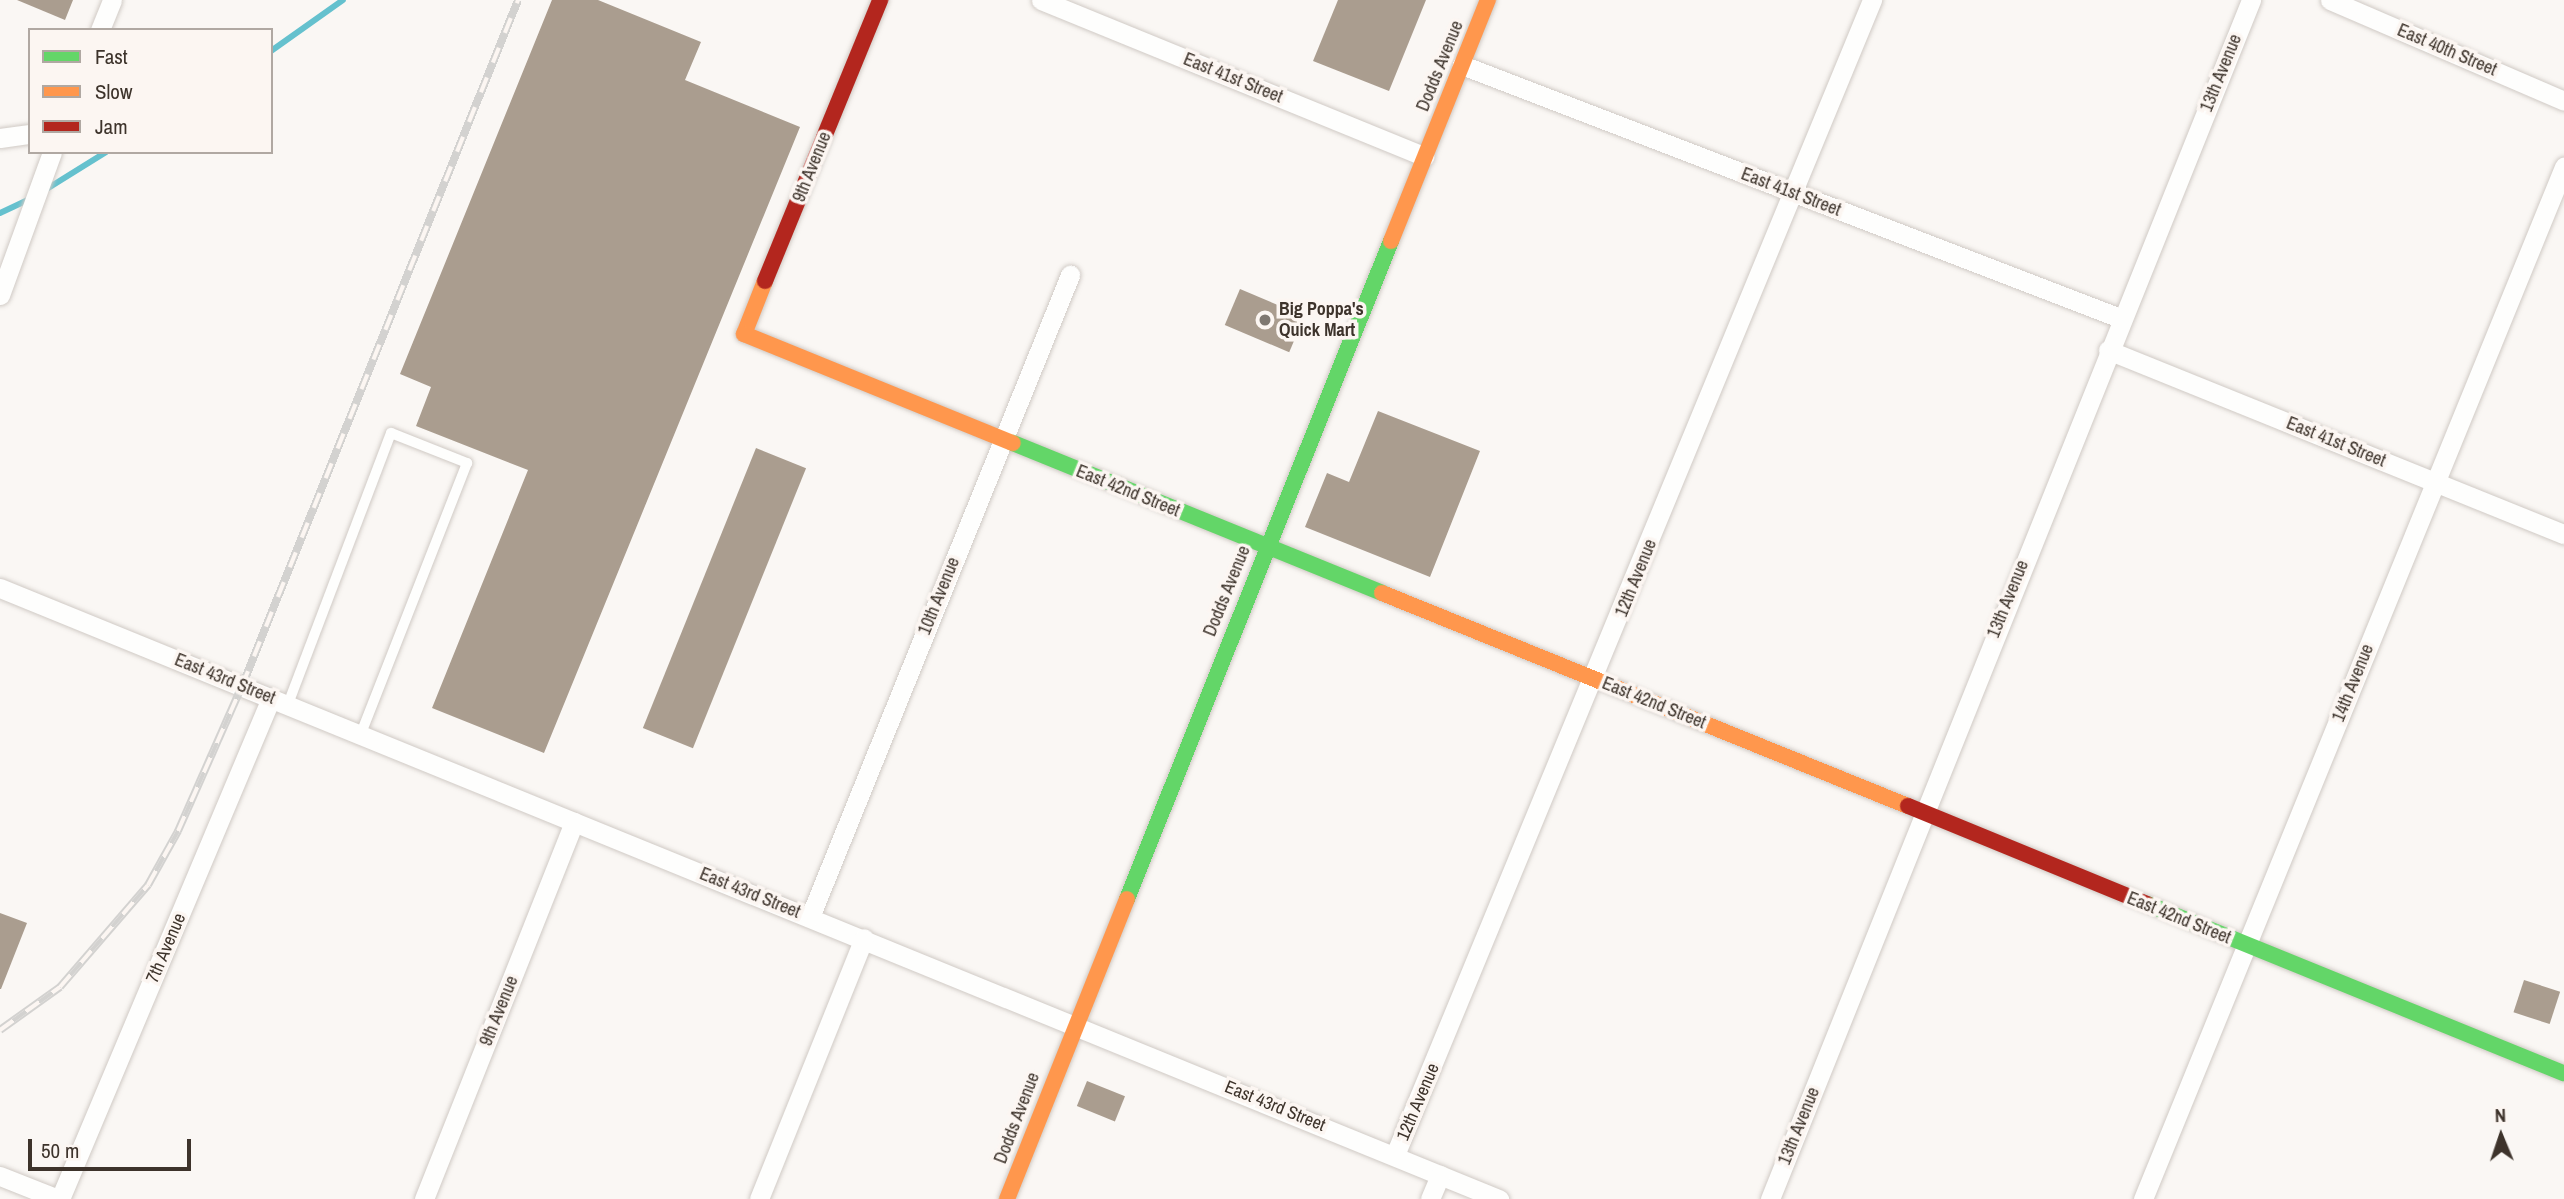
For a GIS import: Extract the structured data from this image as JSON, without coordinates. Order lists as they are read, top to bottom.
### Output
{
  "streets": {
    "street": [
      "East 40th Street",
      "Dodds Avenue",
      "13th Avenue",
      "East 41st Street",
      "9th Avenue",
      "East 42nd Street",
      "12th Avenue",
      "10th Avenue",
      "East 43rd Street",
      "14th Avenue",
      "7th Avenue"
    ]
  },
  "crossings": [
    ["Dodds Avenue", "East 41st Street"],
    ["Dodds Avenue", "East 42nd Street"],
    ["Dodds Avenue", "East 43rd Street"],
    ["13th Avenue", "East 41st Street"],
    ["13th Avenue", "East 42nd Street"],
    ["East 41st Street", "12th Avenue"],
    ["East 41st Street", "14th Avenue"],
    ["9th Avenue", "East 42nd Street"],
    ["9th Avenue", "East 43rd Street"],
    ["East 42nd Street", "12th Avenue"],
    ["East 42nd Street", "10th Avenue"],
    ["East 42nd Street", "14th Avenue"],
    ["12th Avenue", "East 43rd Street"],
    ["10th Avenue", "East 43rd Street"],
    ["East 43rd Street", "7th Avenue"]
  ],
  "places": ["Big Poppa's Quick Mart"],
  "legend": ["Fast", "Slow", "Jam"],
  "scale_bar": "50 m",
  "north": "top"
}
